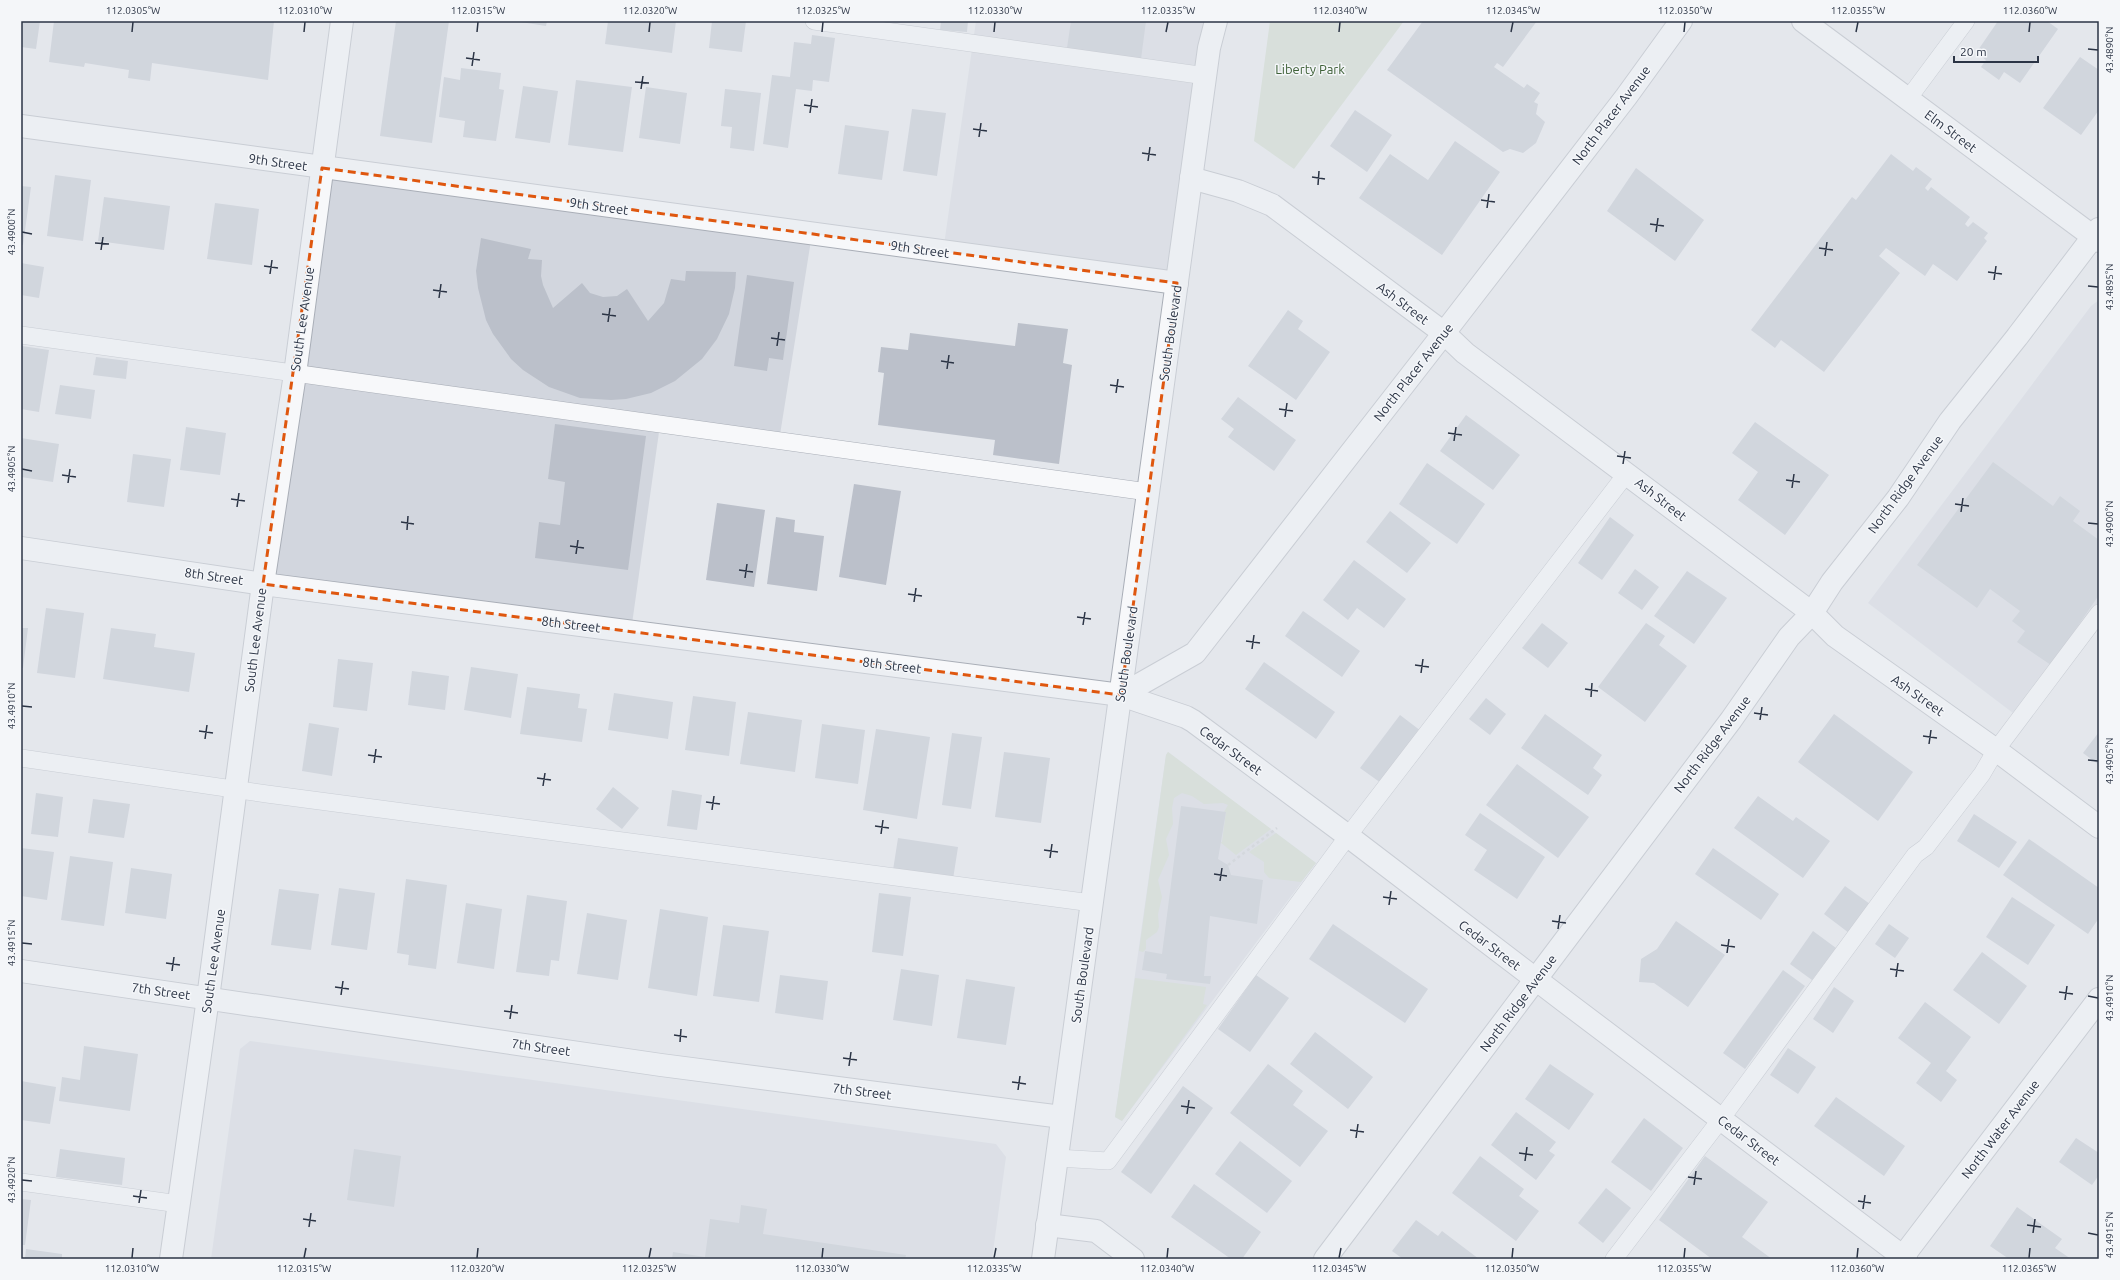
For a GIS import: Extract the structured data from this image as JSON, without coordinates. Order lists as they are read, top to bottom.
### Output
{
  "streets": {
    "street": [
      "North Placer Avenue",
      "Elm Street",
      "9th Street",
      "Ash Street",
      "South Lee Avenue",
      "South Boulevard",
      "North Ridge Avenue",
      "8th Street",
      "Cedar Street",
      "7th Street",
      "North Water Avenue"
    ]
  },
  "crossings": [
    ["North Placer Avenue", "Ash Street"],
    ["North Placer Avenue", "South Boulevard"],
    ["North Placer Avenue", "8th Street"],
    ["North Placer Avenue", "Cedar Street"],
    ["Elm Street", "North Ridge Avenue"],
    ["9th Street", "South Lee Avenue"],
    ["9th Street", "South Boulevard"],
    ["Ash Street", "South Boulevard"],
    ["Ash Street", "North Ridge Avenue"],
    ["South Lee Avenue", "8th Street"],
    ["South Lee Avenue", "7th Street"],
    ["South Boulevard", "8th Street"],
    ["South Boulevard", "Cedar Street"],
    ["South Boulevard", "7th Street"],
    ["North Ridge Avenue", "Cedar Street"],
    ["8th Street", "Cedar Street"],
    ["Cedar Street", "North Water Avenue"]
  ],
  "parks": ["Liberty Park"],
  "scale_bar": "20 m",
  "coordinates": [
    "112.0305°W",
    "112.0310°W",
    "112.0315°W",
    "112.0320°W",
    "112.0325°W",
    "112.0330°W",
    "112.0335°W",
    "112.0340°W",
    "112.0345°W",
    "112.0350°W",
    "112.0355°W",
    "112.0360°W",
    "43.4890°N",
    "43.4900°N",
    "43.4895°N",
    "43.4905°N",
    "43.4910°N",
    "43.4915°N",
    "43.4920°N",
    "112.0365°W"
  ]
}
